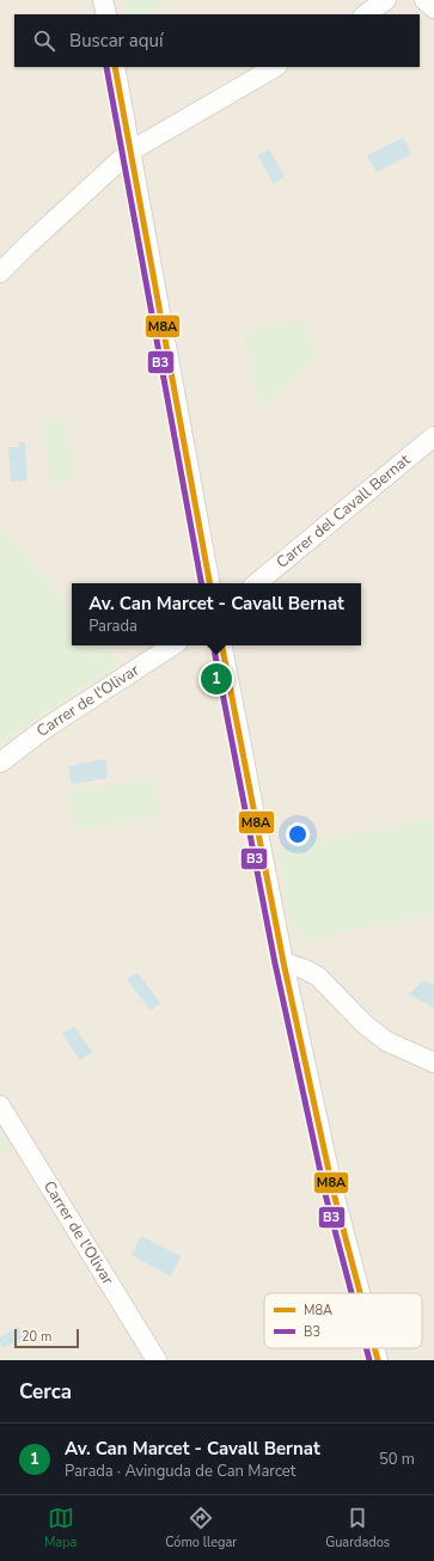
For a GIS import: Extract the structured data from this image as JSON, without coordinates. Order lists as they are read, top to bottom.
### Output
{
  "streets": {
    "street": ["Carrer del Cavall Bernat", "Carrer de l'Olivar"]
  },
  "lines": ["transit line M8A", "transit line B3"],
  "legend": ["M8A", "B3"],
  "scale_bar": "20 m",
  "page": {
    "search": "Buscar aquí",
    "popup": ["Av. Can Marcet - Cavall Bernat", "Parada"],
    "pins": "1",
    "scale": "20 m",
    "heading": "Cerca",
    "list": [
      {
        "mark": "1",
        "name": "Av. Can Marcet - Cavall Bernat",
        "note": "Parada · Avinguda de Can Marcet",
        "value": "50 m"
      }
    ],
    "nav": ["Mapa", "Cómo llegar", "Guardados"]
  }
}
